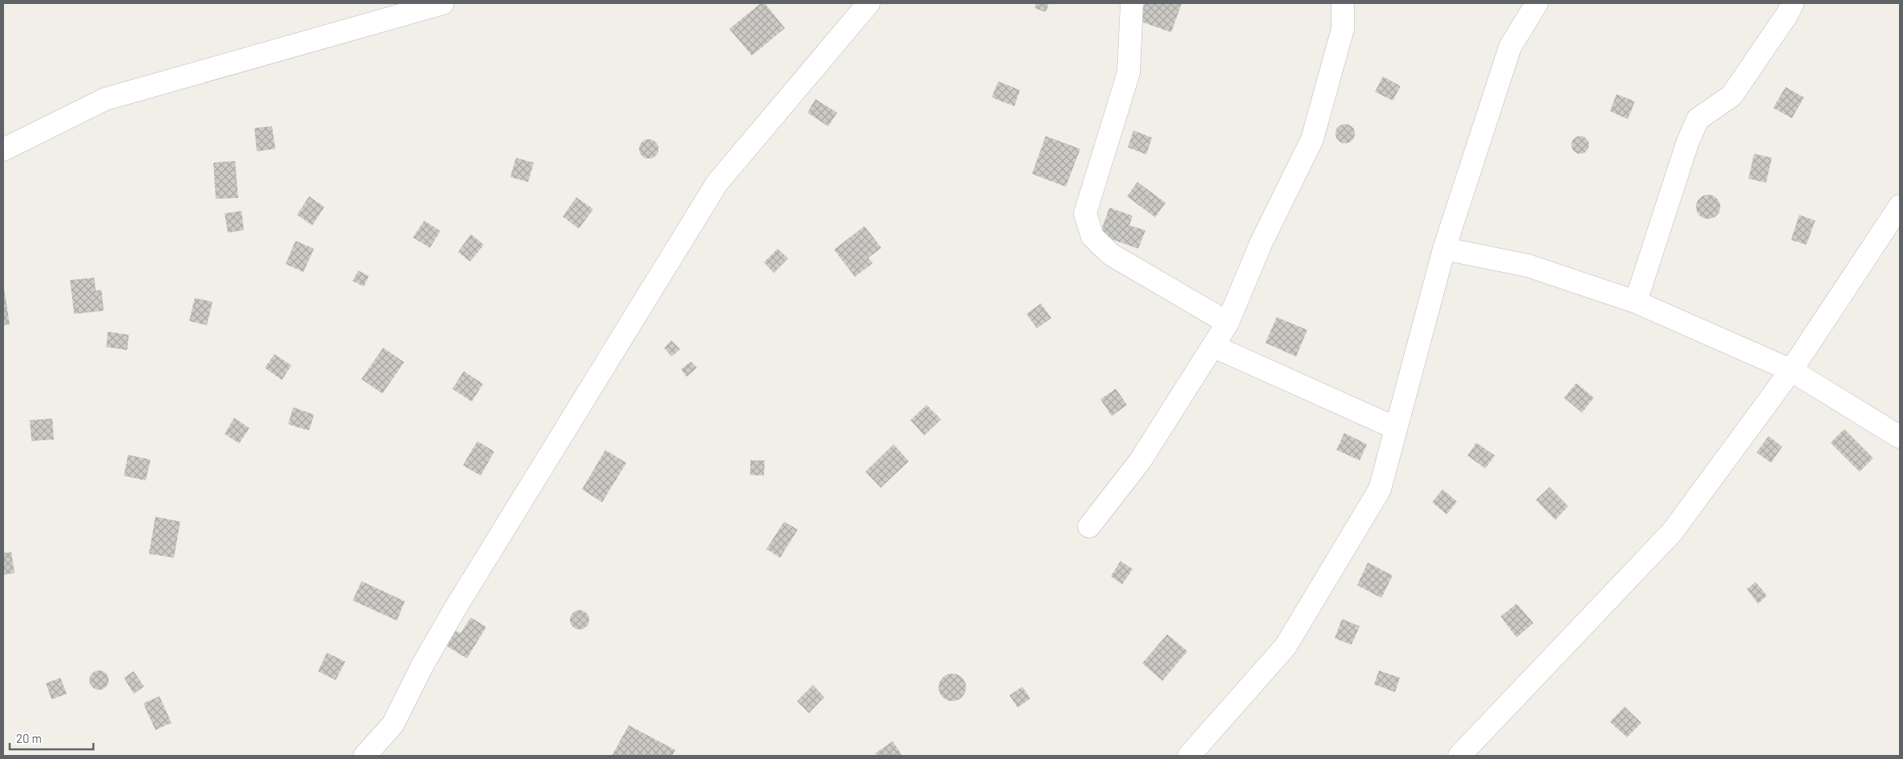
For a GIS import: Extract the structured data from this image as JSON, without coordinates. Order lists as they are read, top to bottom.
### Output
{
  "scale_bar": "20 m"
}
